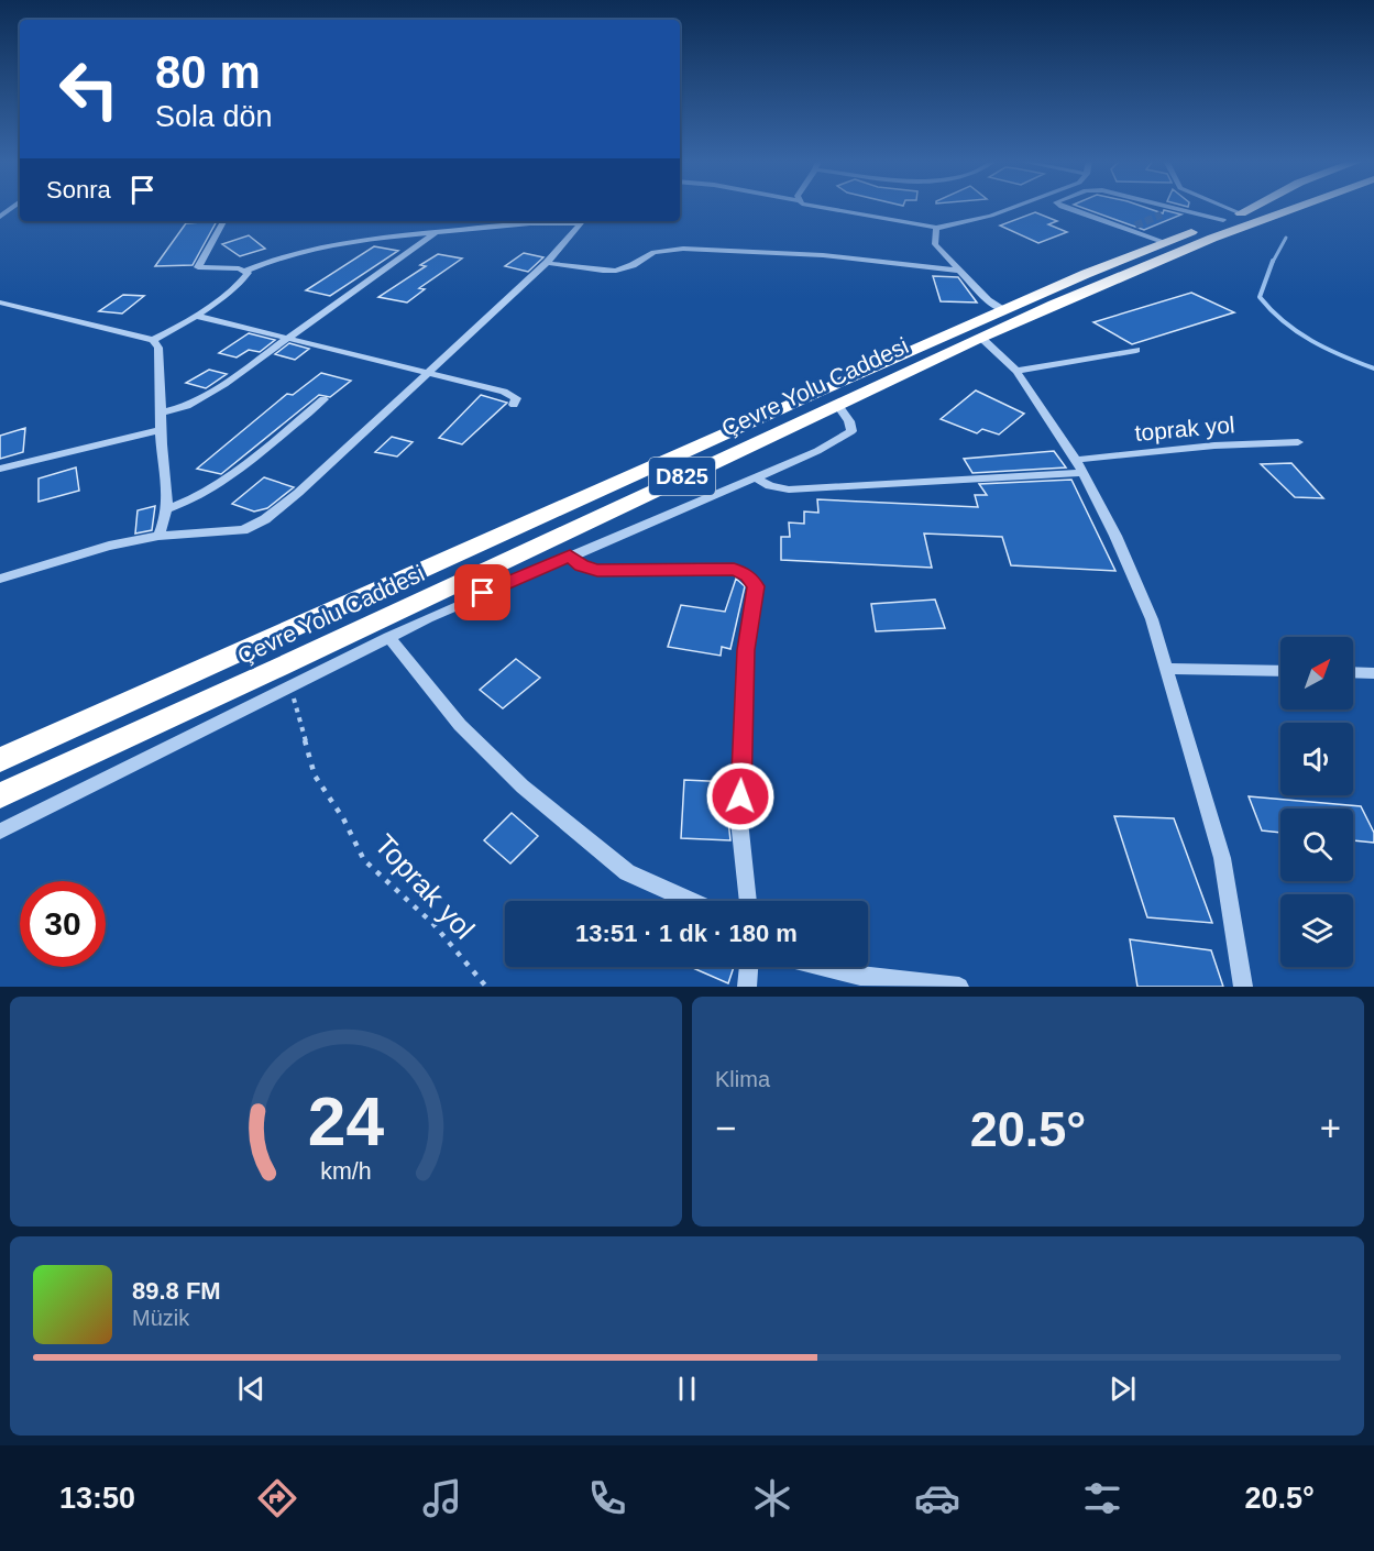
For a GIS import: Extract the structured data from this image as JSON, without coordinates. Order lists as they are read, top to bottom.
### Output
{
  "streets": {
    "highway": ["Çevre Yolu Caddesi", "D825"],
    "street": ["toprak yol"],
    "path": ["Toprak yol"]
  },
  "north": "top right",
  "page": {
    "turn": ["80 m", "Sola dön"],
    "then": "Sonra",
    "limit": "30",
    "trip": "13:51 · 1 dk · 180 m",
    "tile": "Klima",
    "heat": ["−", "20.5°", "+"],
    "song": ["89.8 FM", "Müzik"],
    "tabs": ["13:50", "20.5°"],
    "gauge": ["24", "km/h"]
  }
}
